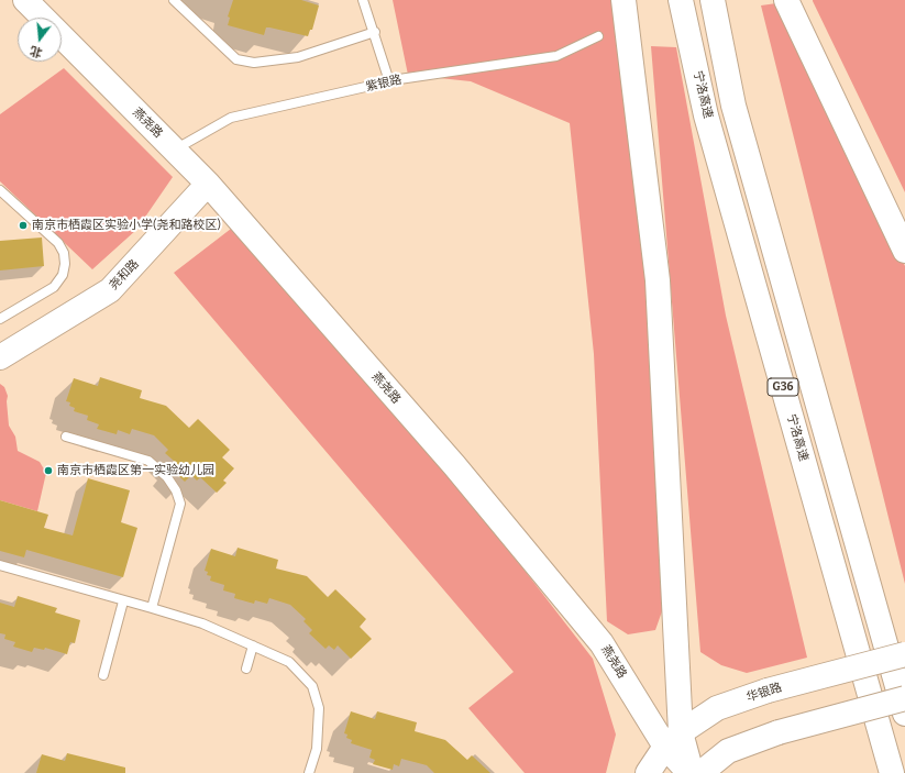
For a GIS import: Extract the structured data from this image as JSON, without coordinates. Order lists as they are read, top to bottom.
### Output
{
  "streets": {
    "main road": [
      "宁洛高速",
      "燕尧路",
      "尧和路",
      "G36",
      "华银路"
    ],
    "lane": ["紫银路"]
  },
  "crossings": [
    ["紫银路", "燕尧路"],
    ["燕尧路", "尧和路"],
    ["燕尧路", "华银路"]
  ],
  "places": ["南京市栖霞区实验小学(尧和路校区)", "南京市栖霞区第一实验幼儿园"],
  "north": "bottom"
}
